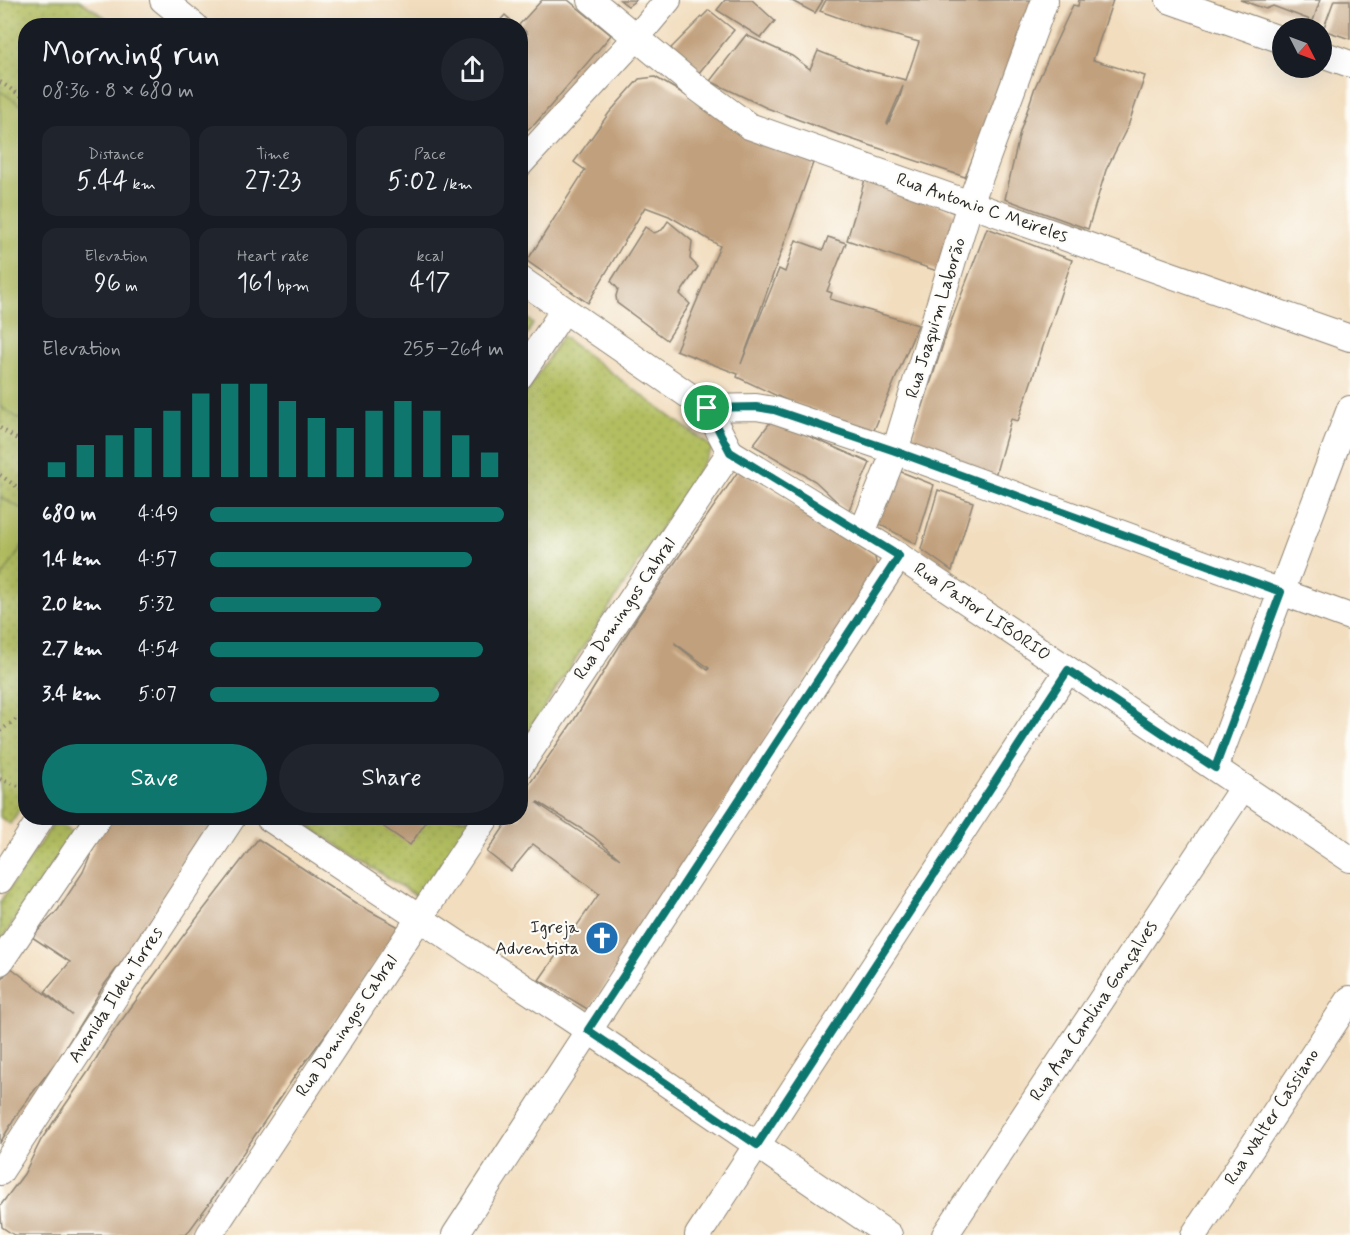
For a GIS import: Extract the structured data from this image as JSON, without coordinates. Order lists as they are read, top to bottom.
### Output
{
  "streets": {
    "street": [
      "Rua Antonio C Meireles",
      "Rua Joaquim Laborão",
      "Rua Domingos Cabral",
      "Rua Pastor LIBORIO",
      "Avenida Ildeu Torres",
      "Rua Ana Carolina Gonçalves",
      "Rua Walter Cassiano"
    ]
  },
  "crossings": [
    ["Rua Antonio C Meireles", "Rua Joaquim Laborão"],
    ["Rua Joaquim Laborão", "Rua Pastor LIBORIO"],
    ["Rua Domingos Cabral", "Rua Pastor LIBORIO"],
    ["Rua Pastor LIBORIO", "Rua Ana Carolina Gonçalves"]
  ],
  "places": {
    "church": ["Igreja Adventista"]
  },
  "north": "bottom right",
  "page": {
    "heading": ["Morning run", "08:36 · 8 × 680 m"],
    "stats": [
      ["Distance", "5.44 km"],
      ["Time", "27:23"],
      ["Pace", "5:02 /km"],
      ["Elevation", "96 m"],
      ["Heart rate", "161 bpm"],
      ["kcal", "417"]
    ],
    "chart": ["Elevation", "255–264 m"],
    "list": [
      {
        "name": "680 m",
        "note": "4:49"
      },
      {
        "name": "1.4 km",
        "note": "4:57"
      },
      {
        "name": "2.0 km",
        "note": "5:32"
      },
      {
        "name": "2.7 km",
        "note": "4:54"
      },
      {
        "name": "3.4 km",
        "note": "5:07"
      }
    ],
    "buttons": ["Save", "Share"]
  }
}
